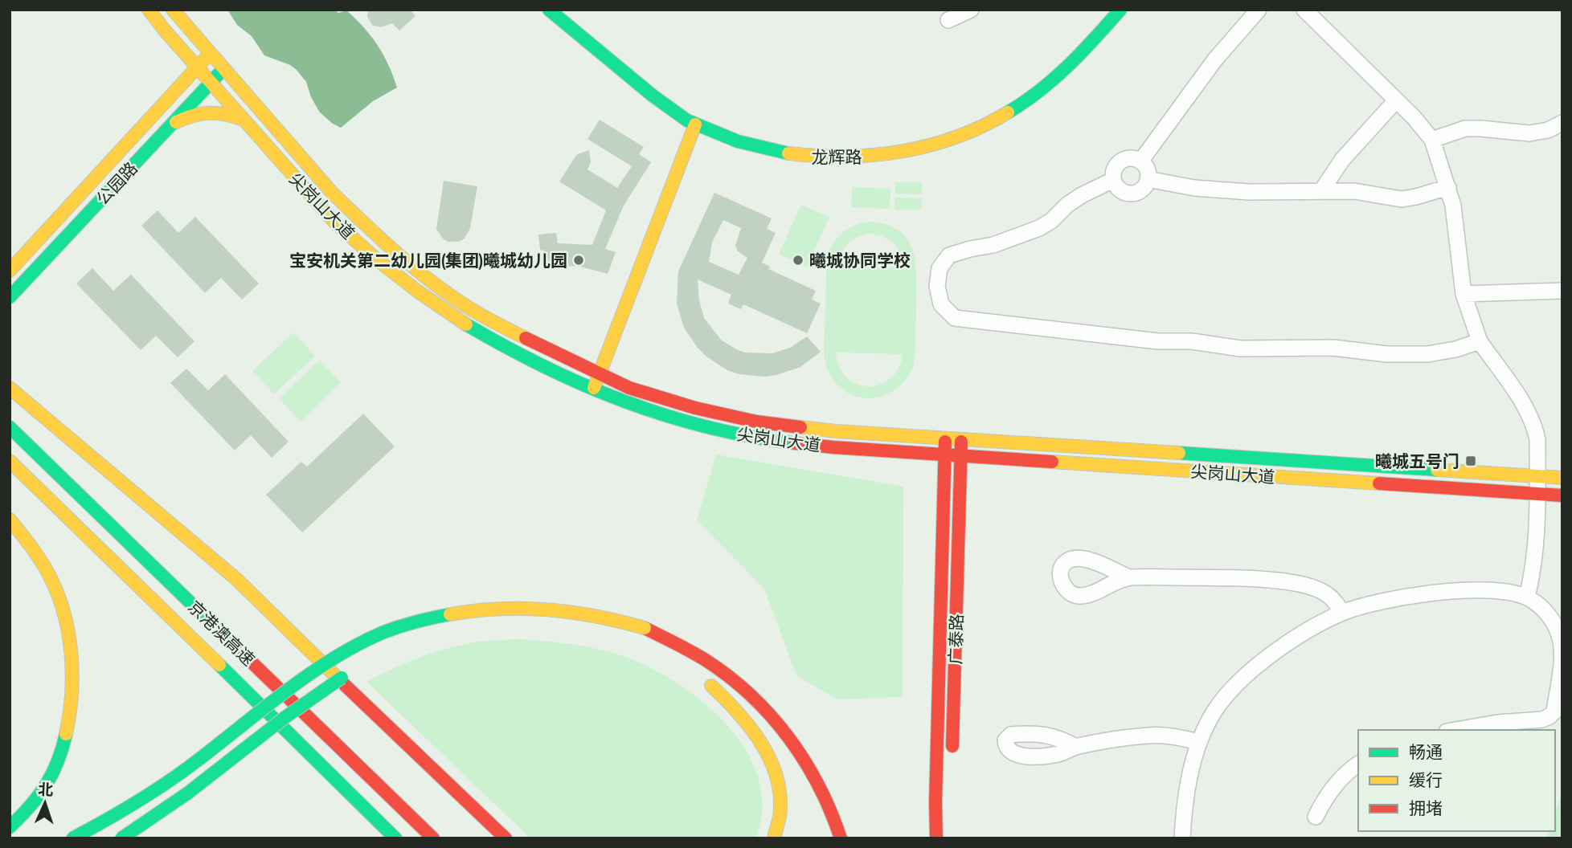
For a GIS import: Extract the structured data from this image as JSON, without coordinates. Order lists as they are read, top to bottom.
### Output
{
  "streets": {
    "main road": [
      "龙辉路",
      "公园路",
      "尖岗山大道",
      "京港澳高速",
      "广泰路"
    ]
  },
  "crossings": [
    ["公园路", "尖岗山大道"],
    ["尖岗山大道", "广泰路"]
  ],
  "places": {
    "other": ["宝安机关第二幼儿园(集团)曦城幼儿园", "曦城协同学校"],
    "transit": ["曦城五号门"]
  },
  "legend": ["畅通", "缓行", "拥堵"],
  "north": "top"
}
